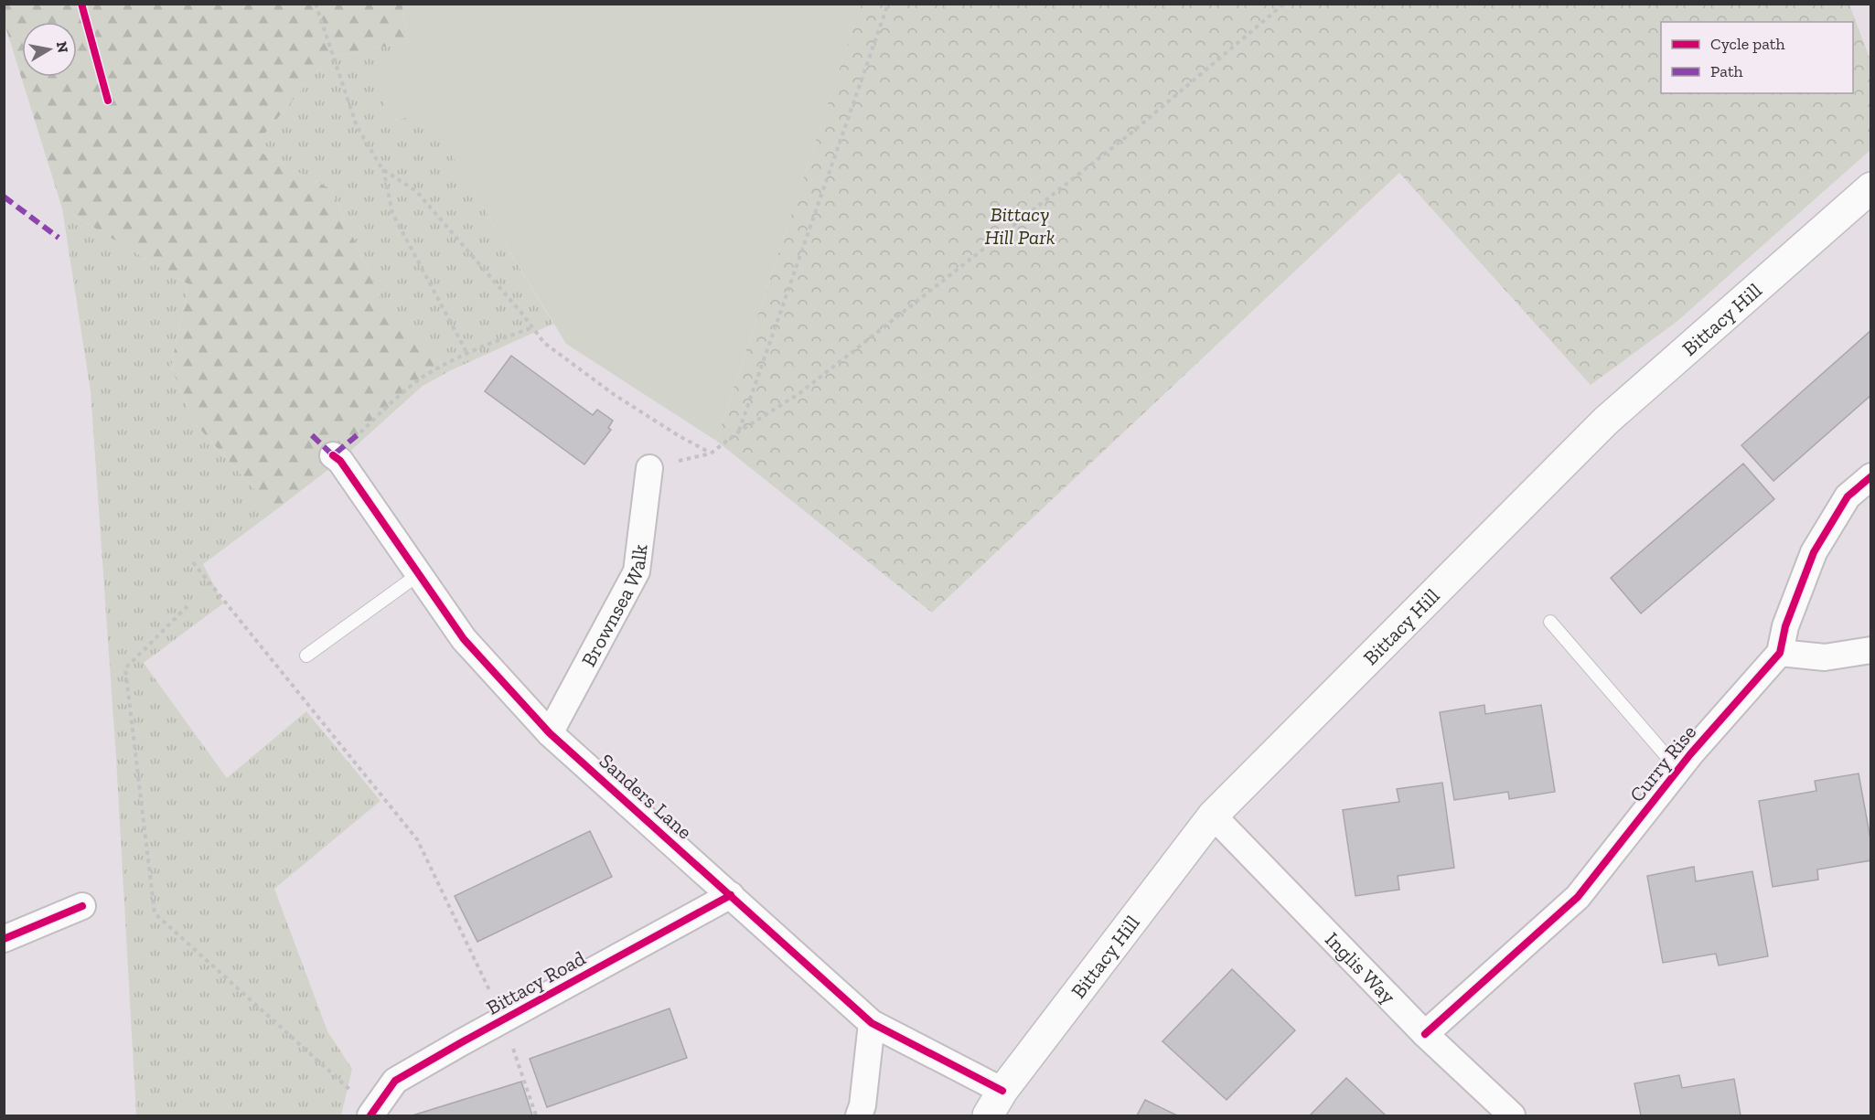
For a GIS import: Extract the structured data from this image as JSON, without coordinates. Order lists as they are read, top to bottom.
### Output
{
  "streets": {
    "main road": ["Bittacy Hill"],
    "street": [
      "Brownsea Walk",
      "Curry Rise",
      "Sanders Lane",
      "Inglis Way",
      "Bittacy Road"
    ]
  },
  "crossings": [
    ["Bittacy Hill", "Sanders Lane"],
    ["Bittacy Hill", "Inglis Way"],
    ["Brownsea Walk", "Sanders Lane"],
    ["Curry Rise", "Inglis Way"],
    ["Sanders Lane", "Bittacy Road"]
  ],
  "parks": ["Bittacy Hill Park"],
  "legend": ["Cycle path", "Path"],
  "north": "right"
}
